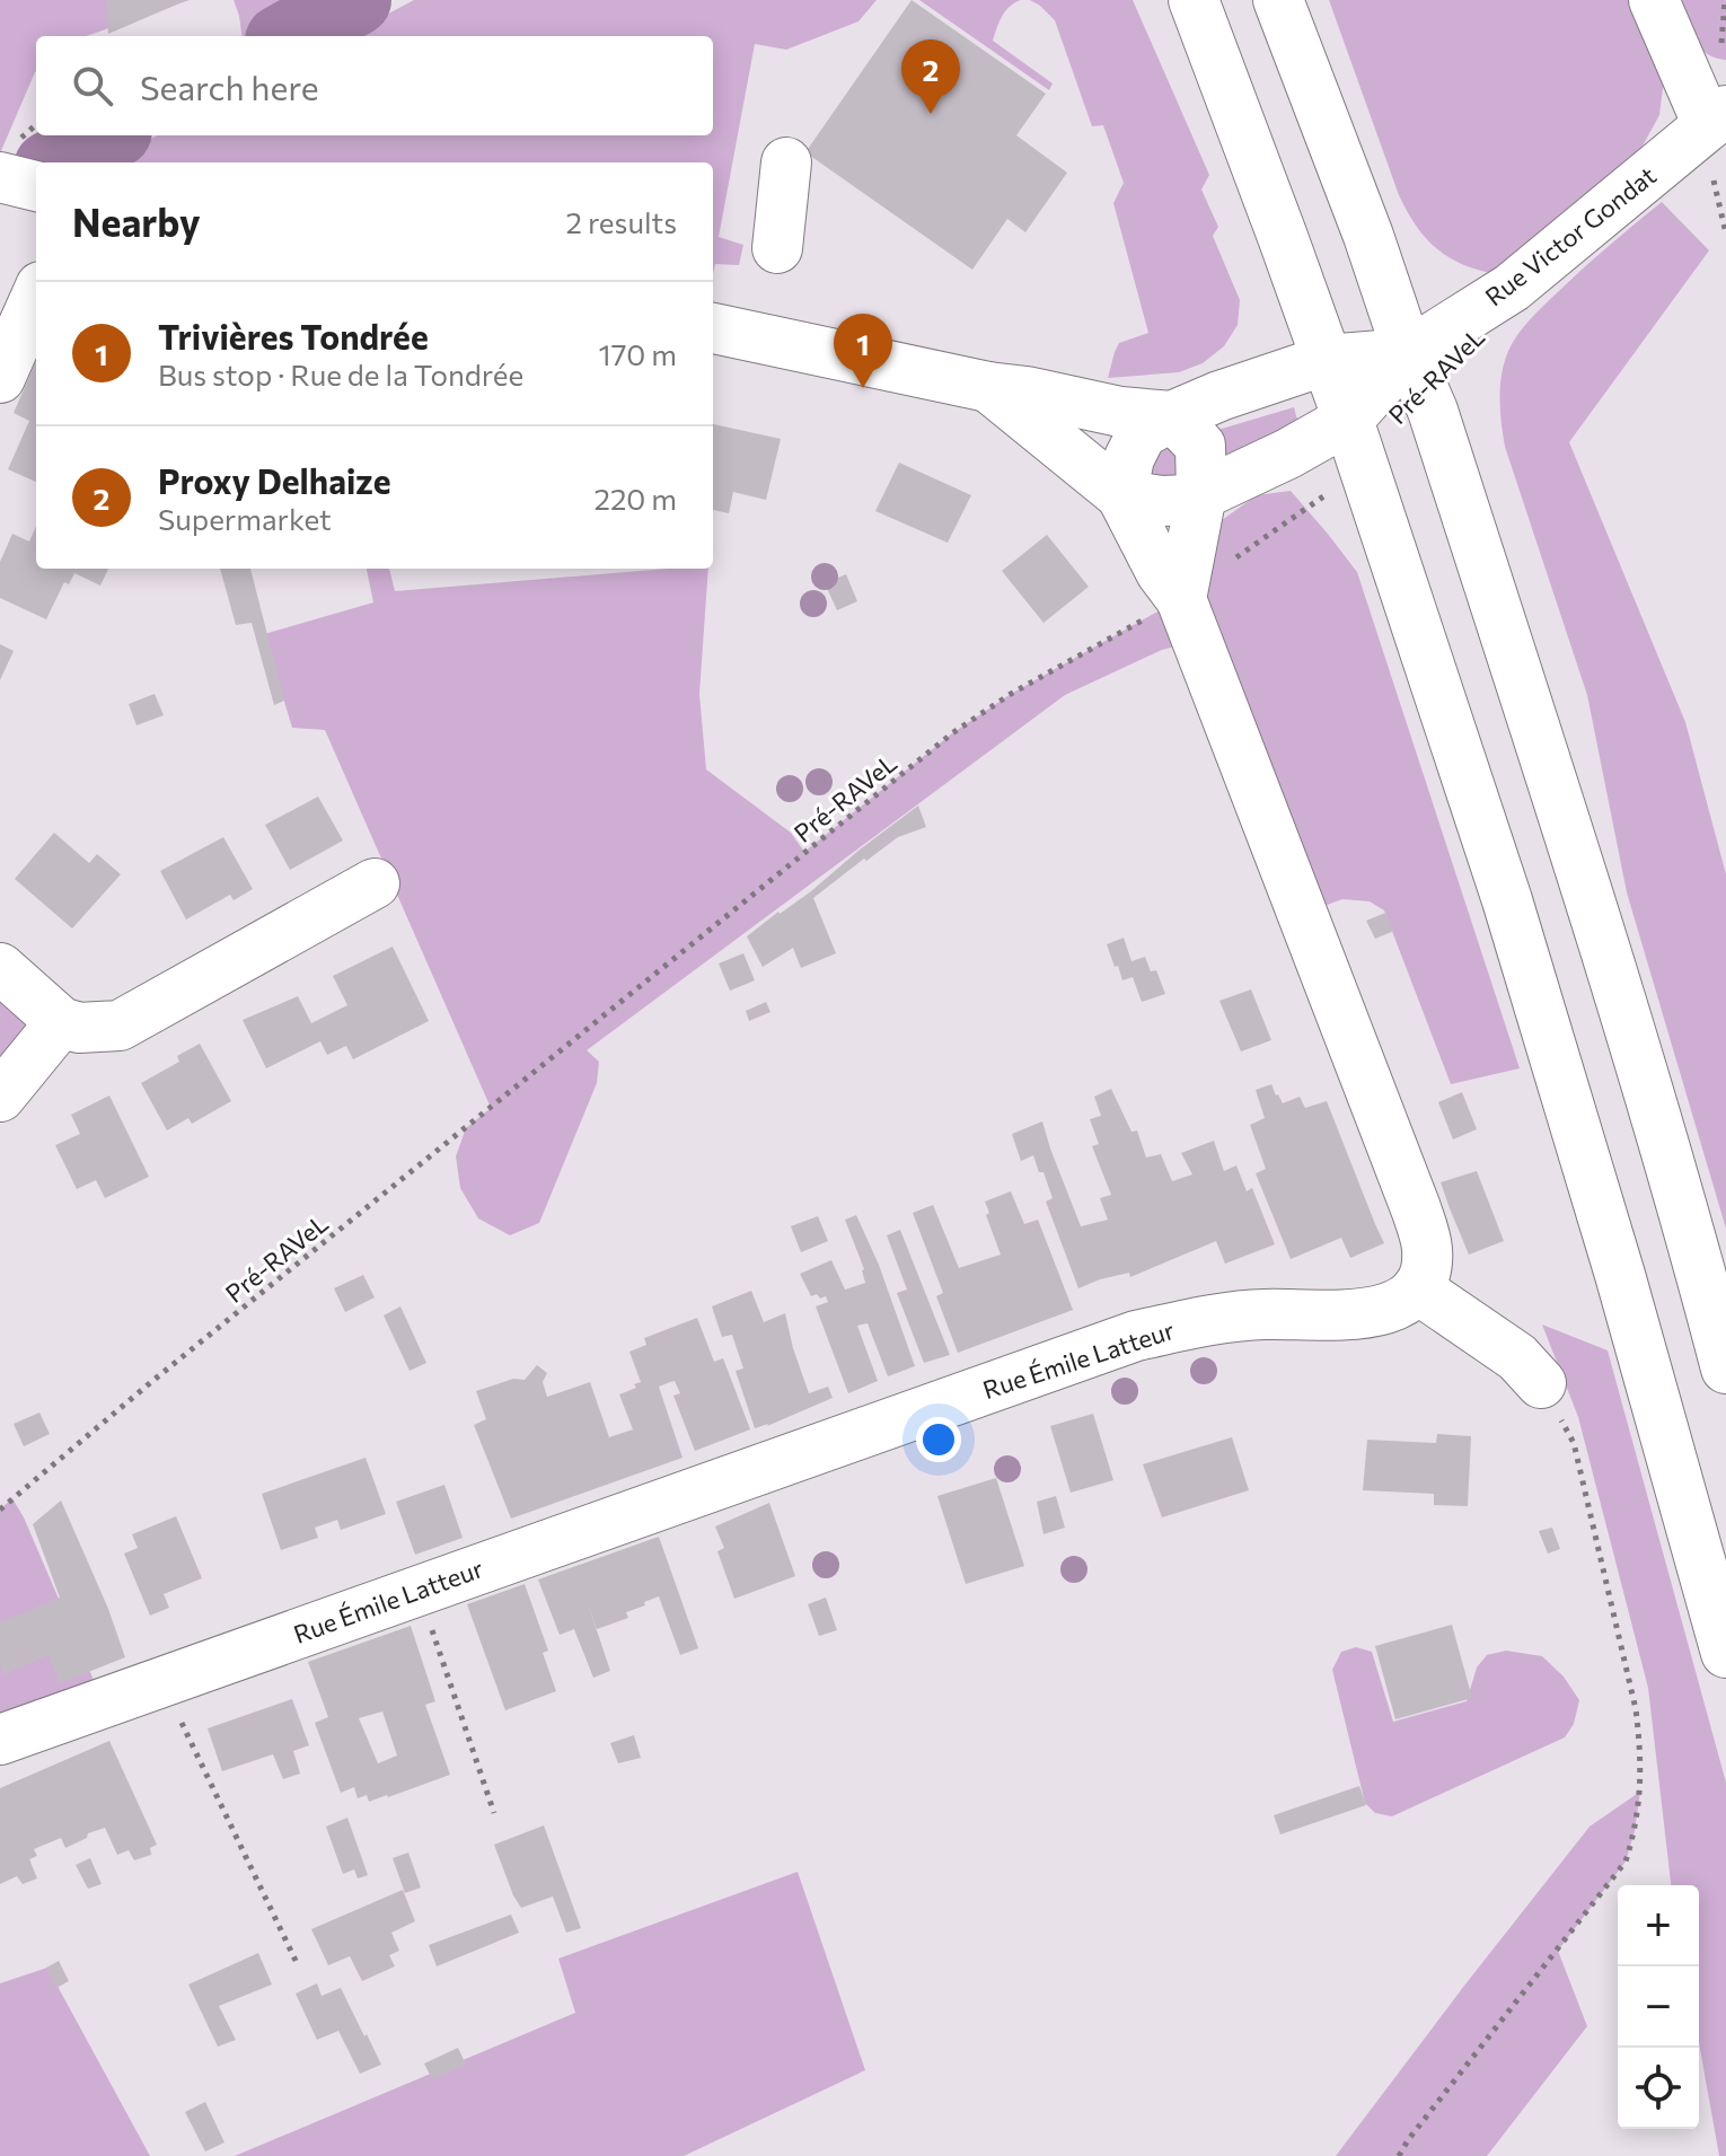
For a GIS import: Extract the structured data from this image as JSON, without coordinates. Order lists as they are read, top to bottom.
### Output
{
  "streets": {
    "main road": ["Rue Victor Gondat", "Rue Émile Latteur"],
    "path": ["Pré-RAVeL"]
  },
  "page": {
    "search": "Search here",
    "pins": ["2", "1"],
    "heading": ["Nearby", "2 results"],
    "list": [
      {
        "mark": "1",
        "name": "Trivières Tondrée",
        "note": "Bus stop · Rue de la Tondrée",
        "value": "170 m"
      },
      {
        "mark": "2",
        "name": "Proxy Delhaize",
        "note": "Supermarket",
        "value": "220 m"
      }
    ],
    "map_buttons": ["+", "−"]
  }
}
